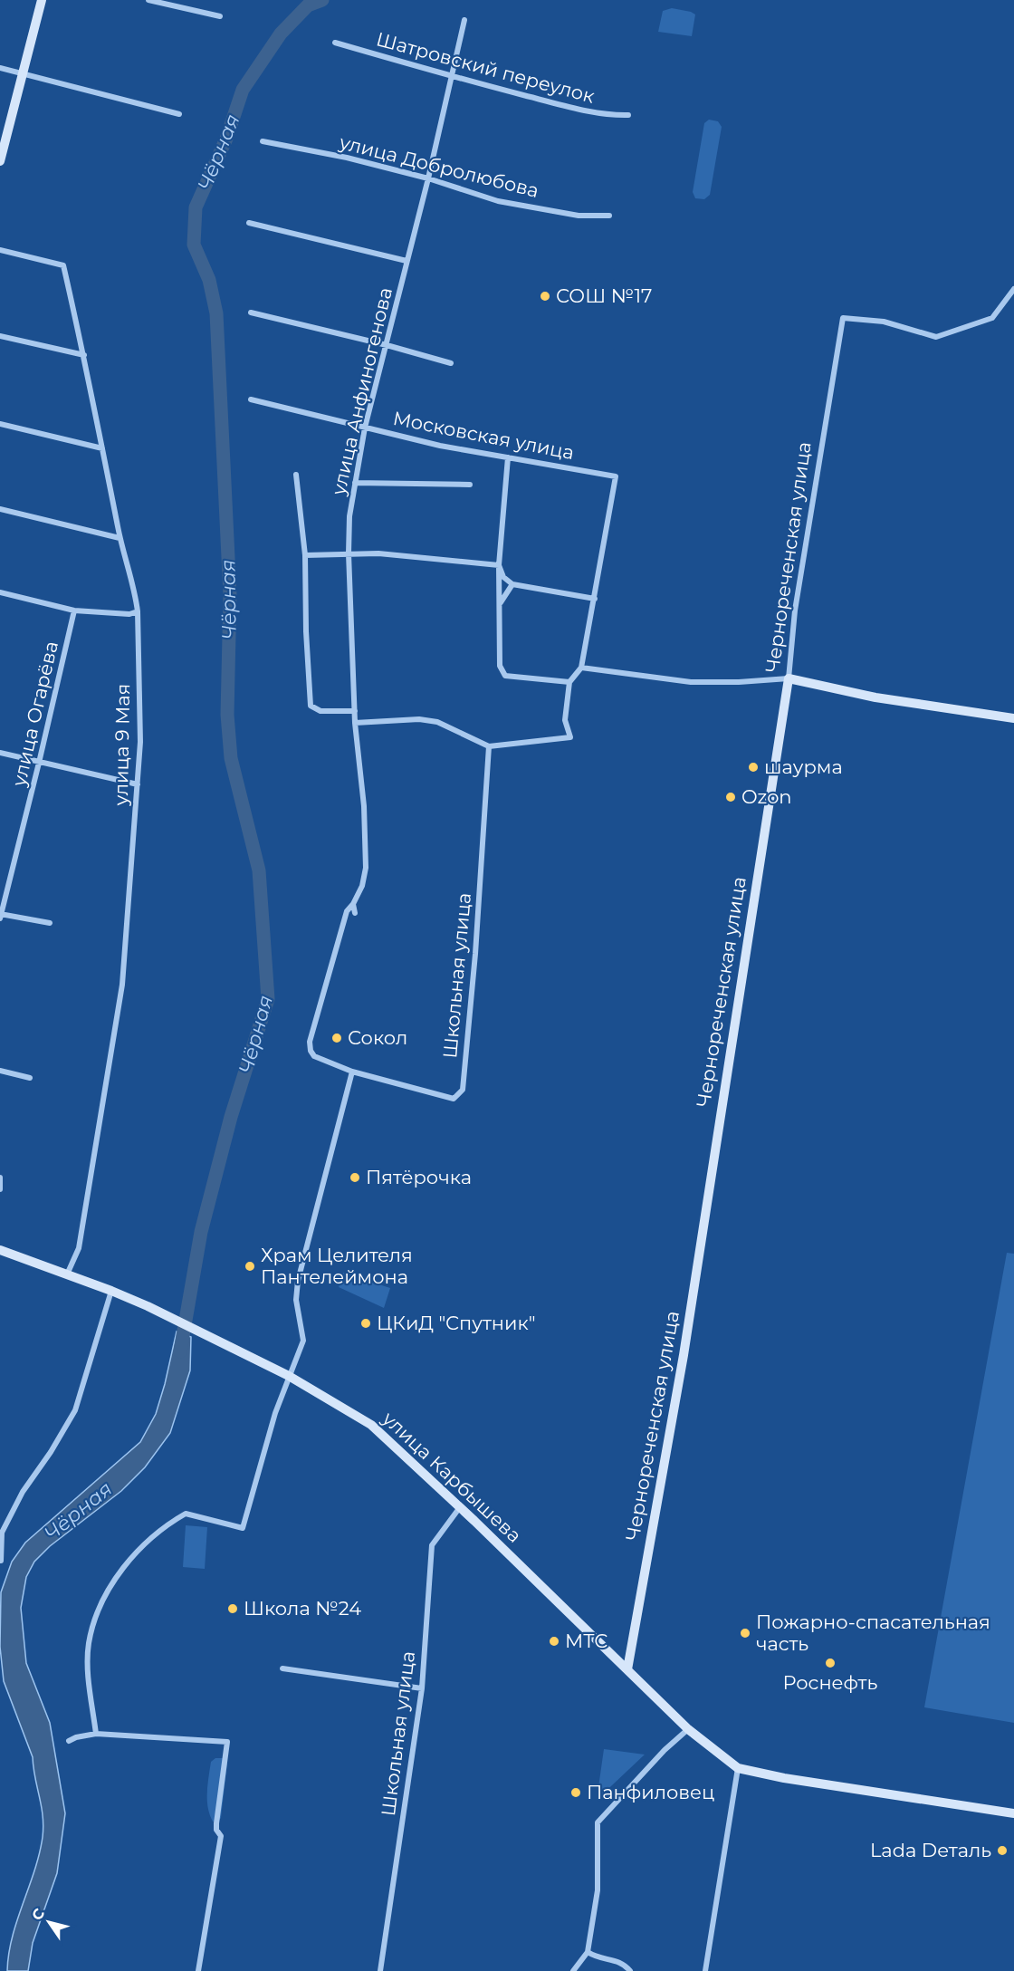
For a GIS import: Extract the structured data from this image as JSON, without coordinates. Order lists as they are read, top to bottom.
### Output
{
  "streets": {
    "main road": ["Чернореченская улица", "улица Карбышева"],
    "street": [
      "Шатровский переулок",
      "улица Добролюбова",
      "улица Анфиногенова",
      "Московская улица",
      "улица Огарёва",
      "улица 9 Мая",
      "Школьная улица"
    ]
  },
  "crossings": [
    ["Шатровский переулок", "улица Анфиногенова"],
    ["улица Добролюбова", "улица Анфиногенова"],
    ["улица Анфиногенова", "Московская улица"],
    ["улица Анфиногенова", "Школьная улица"],
    ["Чернореченская улица", "улица Карбышева"],
    ["улица 9 Мая", "улица Карбышева"],
    ["Школьная улица", "улица Карбышева"]
  ],
  "water": ["Чёрная"],
  "places": [
    "СОШ №17",
    "шаурма",
    "Ozon",
    "Сокол",
    "Пятёрочка",
    "Храм Целителя Пантелеймона",
    "ЦКиД \"Спутник\"",
    "Школа №24",
    "Пожарно-спасательная часть",
    "МТС",
    "Роснефть",
    "Панфиловец",
    "Lada Dеталь"
  ],
  "north": "top left"
}
